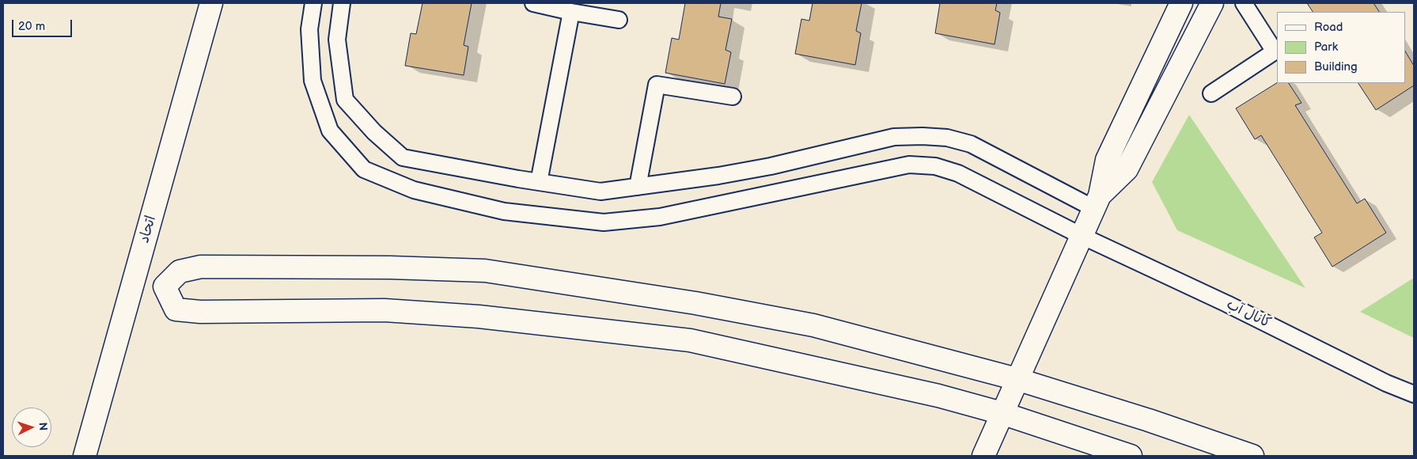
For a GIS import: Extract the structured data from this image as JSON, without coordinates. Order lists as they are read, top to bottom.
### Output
{
  "streets": {
    "main road": ["اتحاد"],
    "street": ["کانال آب"]
  },
  "legend": ["Road", "Park", "Building"],
  "scale_bar": "20 m",
  "north": "right"
}
